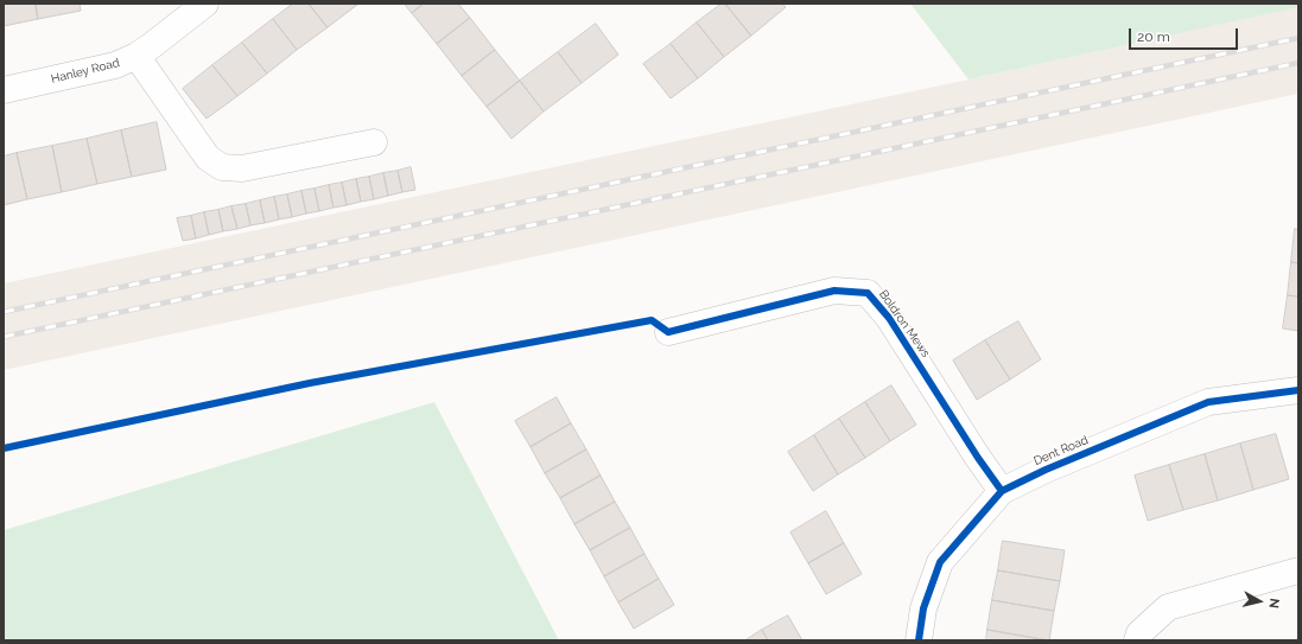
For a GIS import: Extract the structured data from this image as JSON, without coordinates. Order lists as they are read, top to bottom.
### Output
{
  "streets": {
    "street": ["Hanley Road", "Boldron Mews", "Dent Road"]
  },
  "crossings": [
    ["Boldron Mews", "Dent Road"]
  ],
  "scale_bar": "20 m",
  "north": "right"
}
